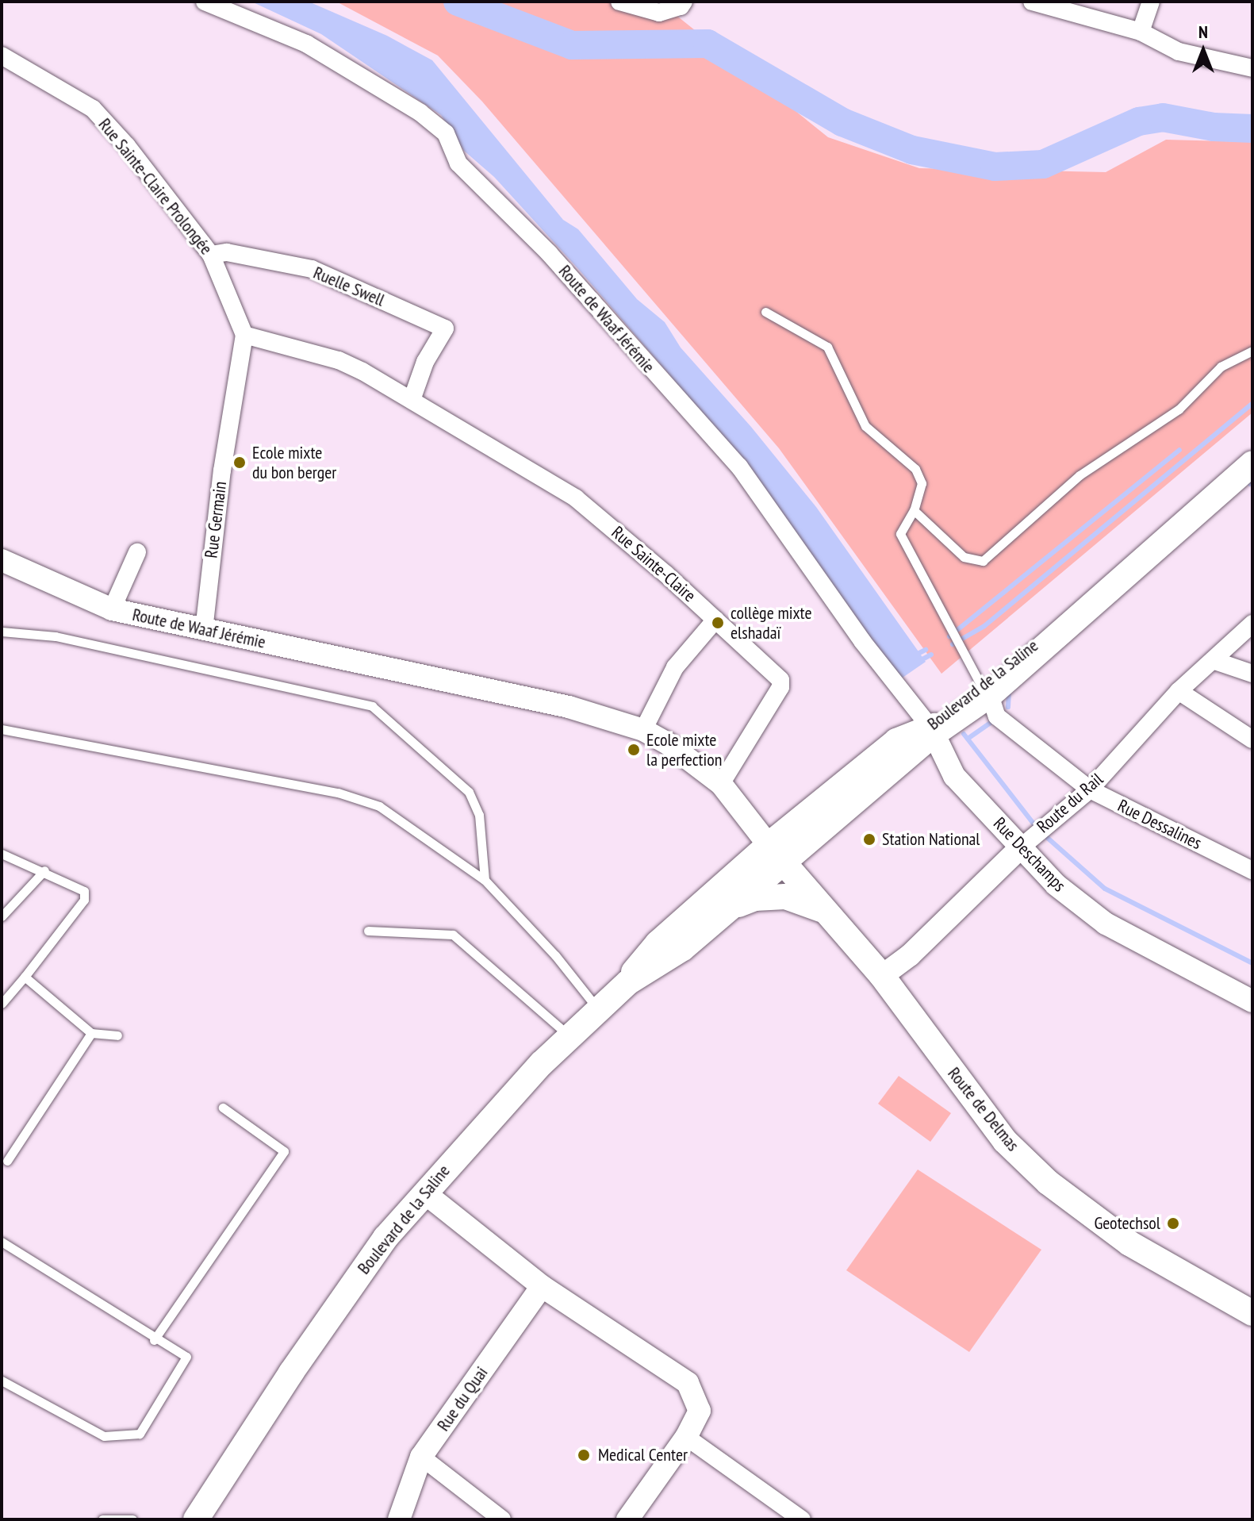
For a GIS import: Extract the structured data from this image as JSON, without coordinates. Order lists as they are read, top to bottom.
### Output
{
  "streets": {
    "main road": ["Boulevard de la Saline", "Route de Delmas"],
    "street": [
      "Rue Sainte-Claire Prolongée",
      "Ruelle Swell",
      "Route de Waaf Jérémie",
      "Rue Germain",
      "Rue Sainte-Claire",
      "Route du Rail",
      "Rue Dessalines",
      "Rue Deschamps",
      "Rue du Quai"
    ]
  },
  "crossings": [
    ["Rue Sainte-Claire Prolongée", "Ruelle Swell"],
    ["Rue Sainte-Claire Prolongée", "Rue Germain"],
    ["Ruelle Swell", "Rue Sainte-Claire"],
    ["Route de Waaf Jérémie", "Rue Germain"],
    ["Route de Waaf Jérémie", "Rue Sainte-Claire"],
    ["Route de Waaf Jérémie", "Boulevard de la Saline"],
    ["Route de Waaf Jérémie", "Rue Deschamps"],
    ["Route de Waaf Jérémie", "Route de Delmas"],
    ["Boulevard de la Saline", "Rue Dessalines"],
    ["Boulevard de la Saline", "Rue Deschamps"],
    ["Boulevard de la Saline", "Route de Delmas"],
    ["Route du Rail", "Rue Dessalines"],
    ["Route du Rail", "Rue Deschamps"],
    ["Route du Rail", "Route de Delmas"]
  ],
  "places": [
    "Ecole mixte du bon berger",
    "collège mixte elshadaï",
    "Ecole mixte la perfection",
    "Station National",
    "Geotechsol",
    "Medical Center"
  ],
  "north": "top"
}
